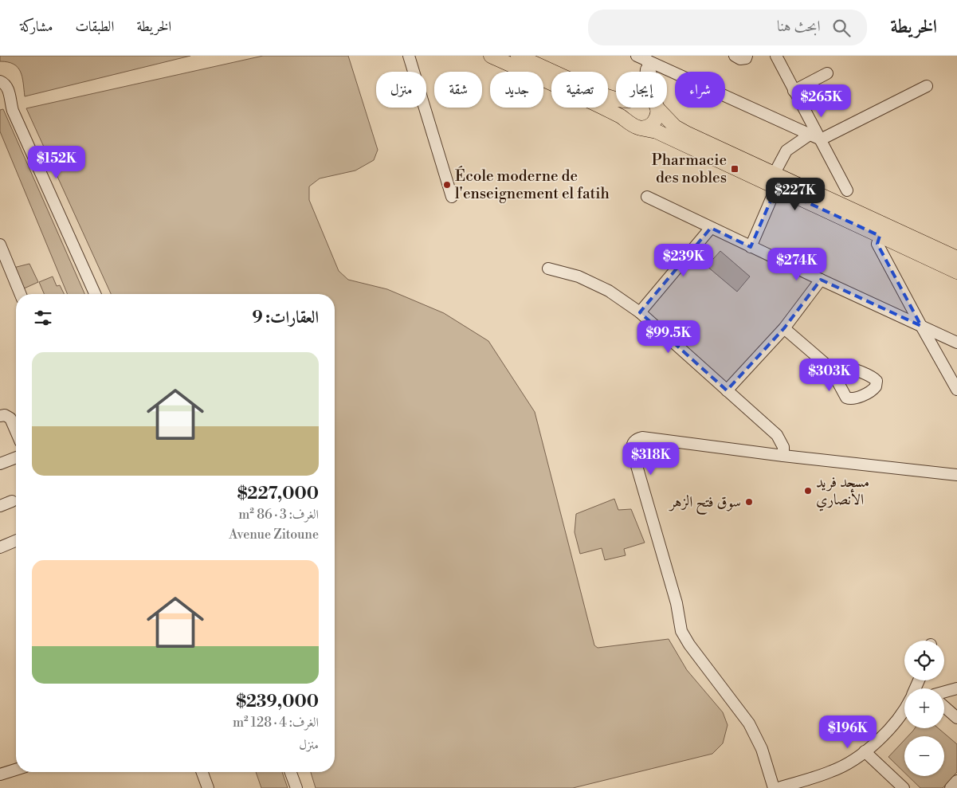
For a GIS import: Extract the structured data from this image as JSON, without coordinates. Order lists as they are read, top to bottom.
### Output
{
  "places": {
    "transit": ["Pharmacie des nobles"],
    "other": ["École moderne de l'enseignement el fatih", "مسجد فريد الأنصاري", "سوق فتح الزهر"]
  },
  "page": {
    "header": "الخريطة",
    "search": "ابحث هنا",
    "nav": ["الخريطة", "الطبقات", "مشاركة"],
    "chip": [
      "شراء",
      "إيجار",
      "تصفية",
      "جديد",
      "شقة",
      "منزل"
    ],
    "price": [
      "$265K",
      "$152K",
      "$227K",
      "$239K",
      "$274K",
      "$99.5K",
      "$303K",
      "$318K",
      "$196K"
    ],
    "heading": "العقارات: 9",
    "list": [
      {
        "name": "$227,000",
        "note": "الغرف: 3 · 86 m² · Avenue Zitoune"
      },
      {
        "name": "$239,000",
        "note": "الغرف: 4 · 128 m² · منزل"
      }
    ],
    "map_buttons": ["+", "−"]
  }
}
